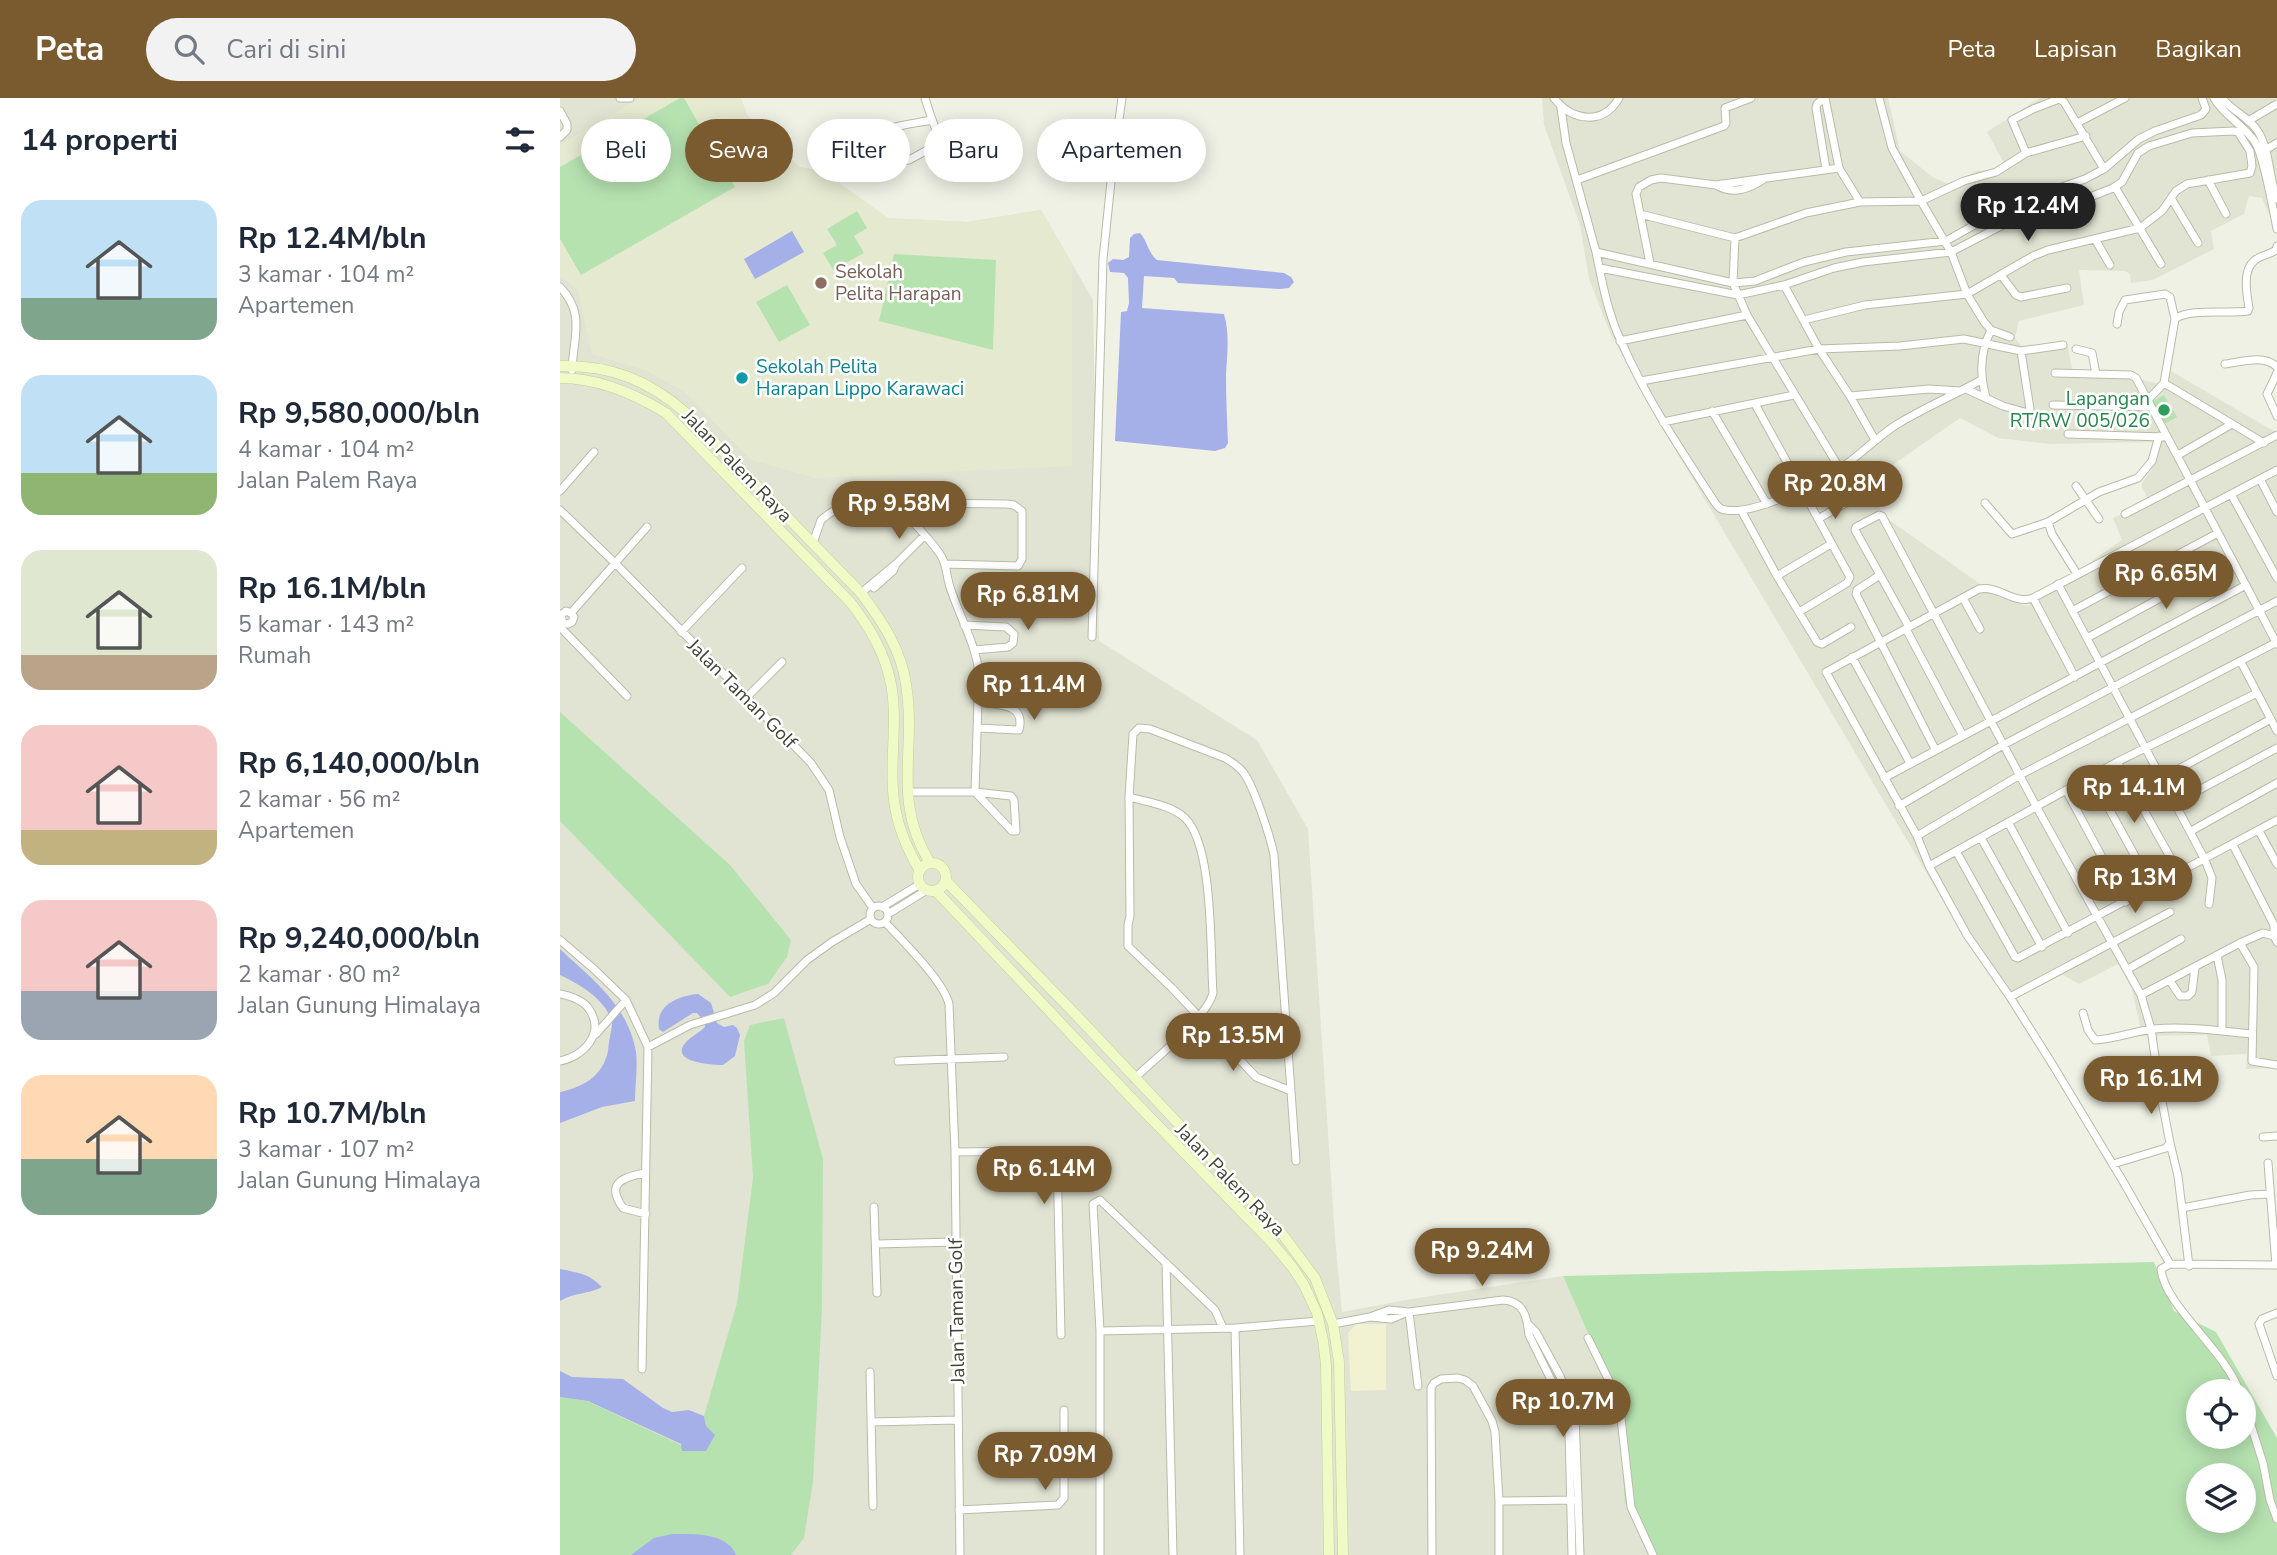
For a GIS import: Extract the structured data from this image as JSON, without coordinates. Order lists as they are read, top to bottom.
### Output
{
  "streets": {
    "street": ["Jalan Palem Raya", "Jalan Taman Golf"]
  },
  "places": ["Sekolah Pelita Harapan", "Sekolah Pelita Harapan Lippo Karawaci", "Lapangan RT/RW 005/026"],
  "page": {
    "header": "Peta",
    "search": "Cari di sini",
    "nav": ["Peta", "Lapisan", "Bagikan"],
    "heading": "14 properti",
    "chip": [
      "Beli",
      "Sewa",
      "Filter",
      "Baru",
      "Apartemen"
    ],
    "list": [
      {
        "name": "Rp 12.4M/bln",
        "note": "3 kamar · 104 m² · Apartemen"
      },
      {
        "name": "Rp 9,580,000/bln",
        "note": "4 kamar · 104 m² · Jalan Palem Raya"
      },
      {
        "name": "Rp 16.1M/bln",
        "note": "5 kamar · 143 m² · Rumah"
      },
      {
        "name": "Rp 6,140,000/bln",
        "note": "2 kamar · 56 m² · Apartemen"
      },
      {
        "name": "Rp 9,240,000/bln",
        "note": "2 kamar · 80 m² · Jalan Gunung Himalaya"
      },
      {
        "name": "Rp 10.7M/bln",
        "note": "3 kamar · 107 m² · Jalan Gunung Himalaya"
      }
    ],
    "price": [
      "Rp 12.4M",
      "Rp 20.8M",
      "Rp 9.58M",
      "Rp 6.65M",
      "Rp 6.81M",
      "Rp 11.4M",
      "Rp 14.1M",
      "Rp 13M",
      "Rp 13.5M",
      "Rp 16.1M",
      "Rp 6.14M",
      "Rp 9.24M",
      "Rp 10.7M",
      "Rp 7.09M"
    ]
  }
}
